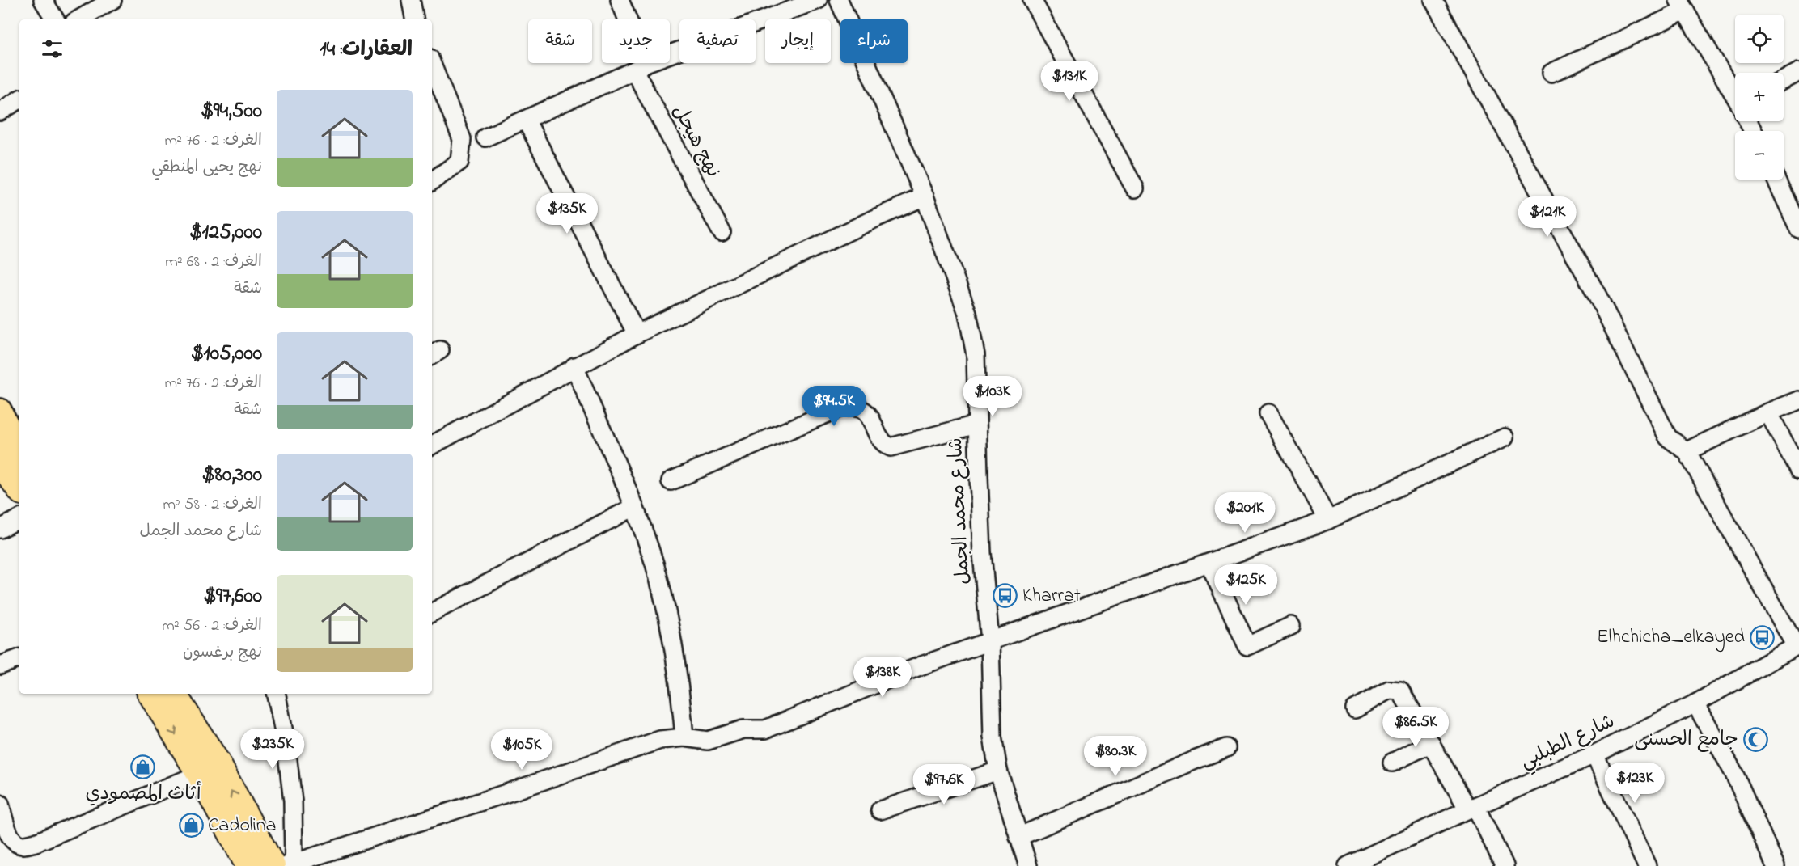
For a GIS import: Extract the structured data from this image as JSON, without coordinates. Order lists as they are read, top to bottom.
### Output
{
  "streets": {
    "street": ["نهج هيجل", "شارع محمد الجمل", "شارع الطبلبي"]
  },
  "places": {
    "bus stop": ["Kharrat", "Elhchicha_elkayed"],
    "mosque": ["جامع الحسنى"],
    "shop": ["أثاث المصمودي", "Cadolina"]
  },
  "page": {
    "map_buttons": ["+", "−"],
    "chip": [
      "شراء",
      "إيجار",
      "تصفية",
      "جديد",
      "شقة"
    ],
    "heading": "العقارات: 14",
    "price": [
      "$131K",
      "$135K",
      "$121K",
      "$103K",
      "$94.5K",
      "$201K",
      "$125K",
      "$138K",
      "$86.5K",
      "$235K",
      "$105K",
      "$80.3K",
      "$123K",
      "$97.6K"
    ],
    "list": [
      {
        "name": "$94,500",
        "note": "الغرف: 2 · 76 m² · نهج يحيى المنطقي"
      },
      {
        "name": "$125,000",
        "note": "الغرف: 2 · 68 m² · شقة"
      },
      {
        "name": "$105,000",
        "note": "الغرف: 2 · 76 m² · شقة"
      },
      {
        "name": "$80,300",
        "note": "الغرف: 2 · 58 m² · شارع محمد الجمل"
      },
      {
        "name": "$97,600",
        "note": "الغرف: 2 · 56 m² · نهج برغسون"
      }
    ]
  }
}
